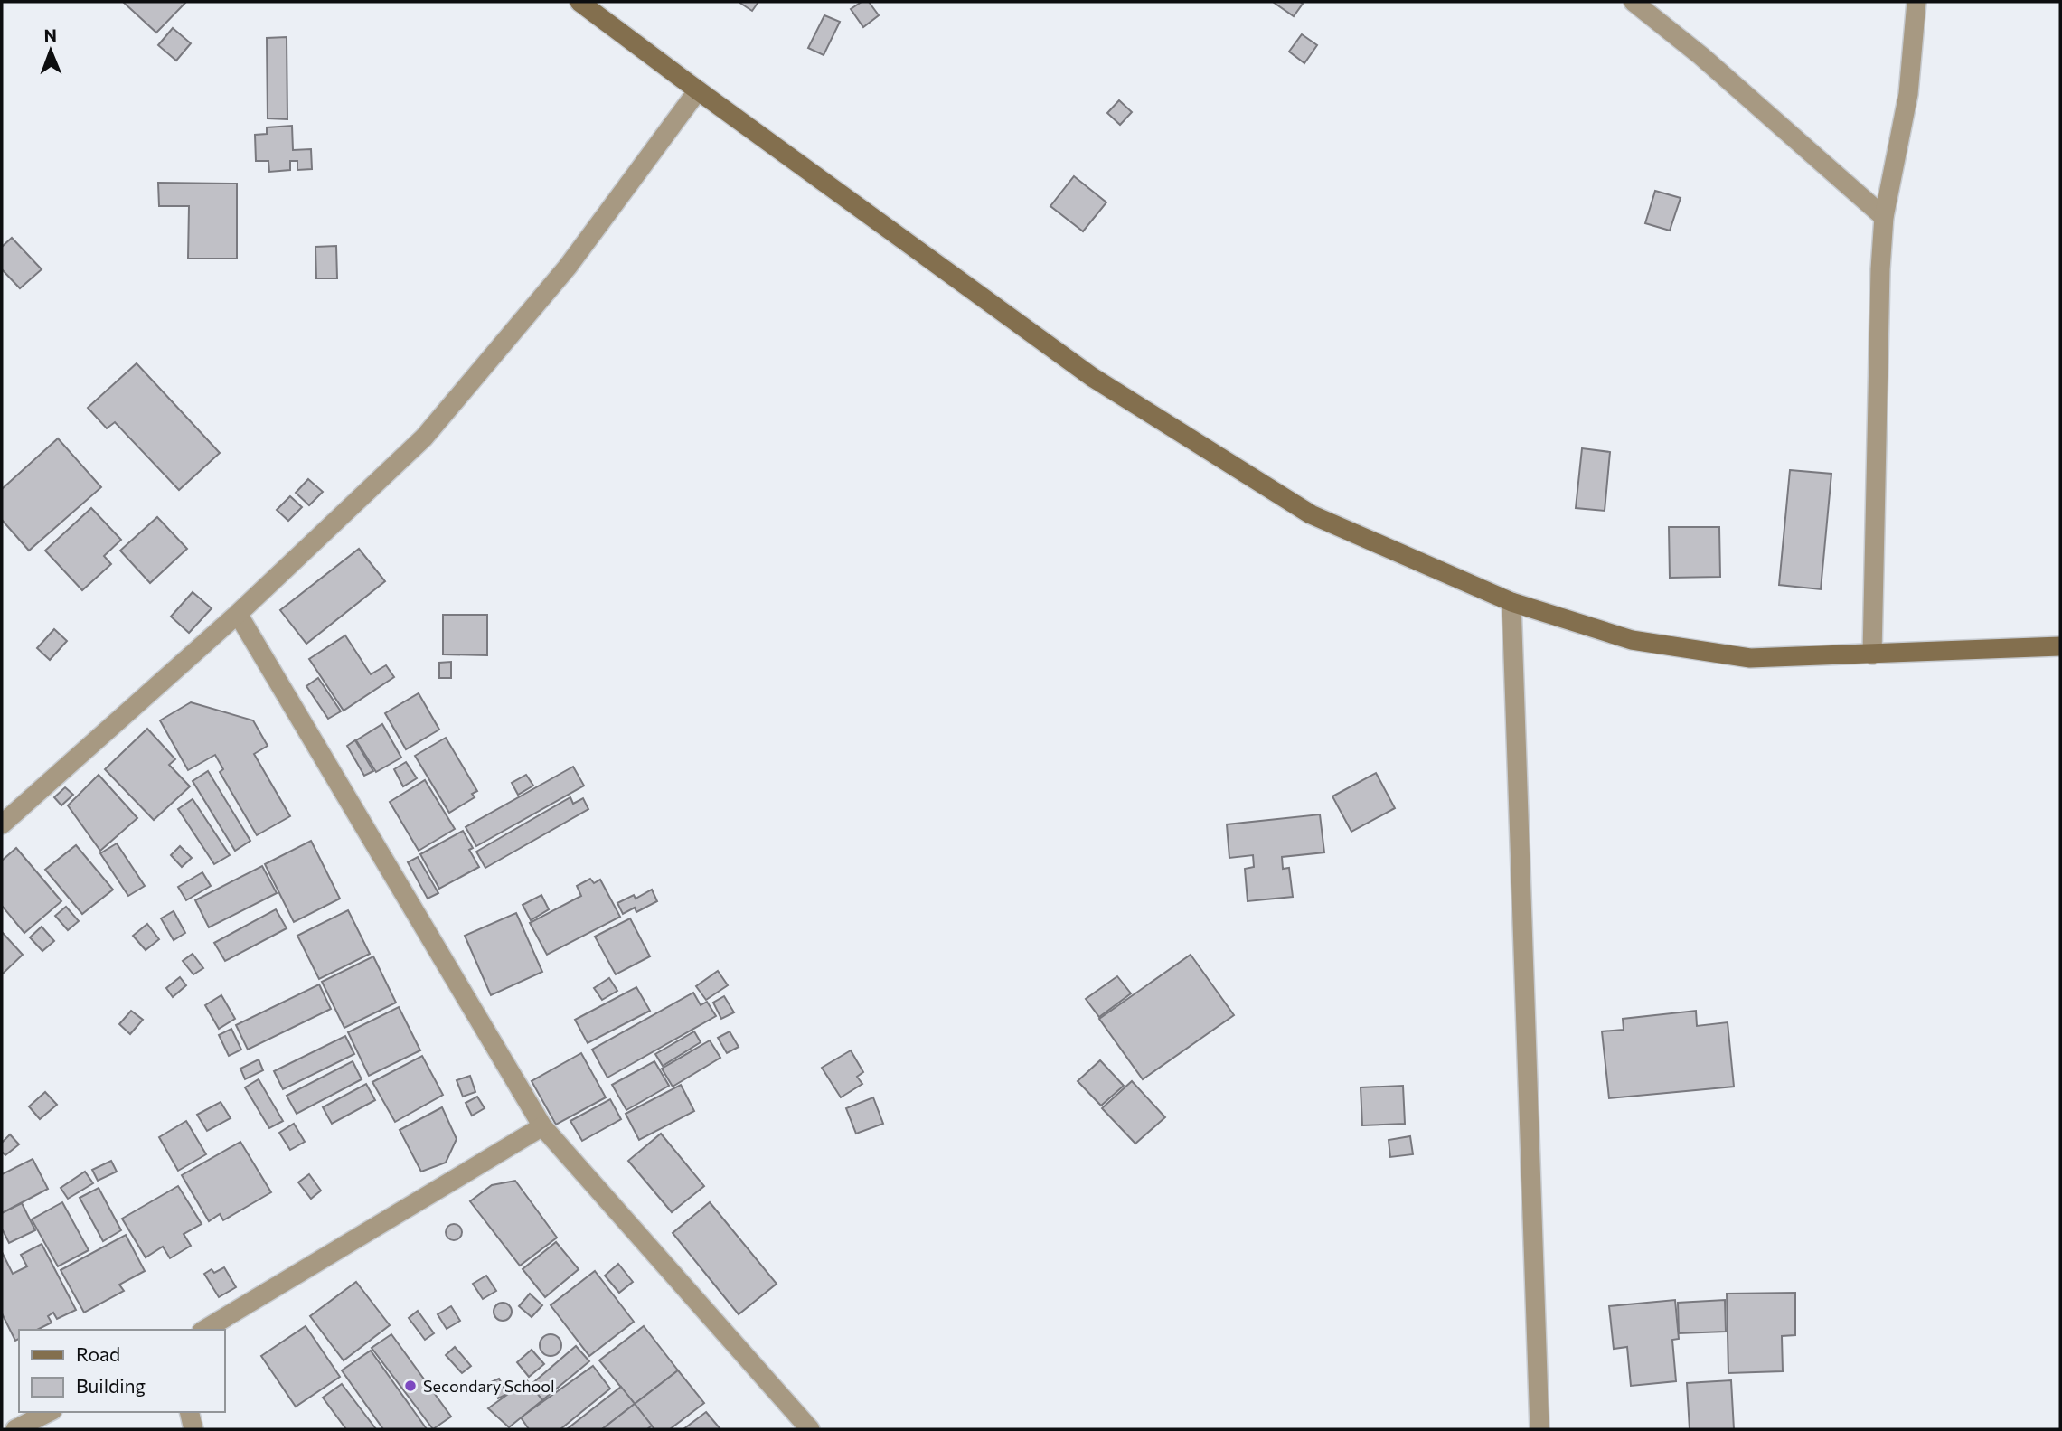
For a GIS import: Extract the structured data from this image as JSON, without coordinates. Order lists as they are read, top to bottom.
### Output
{
  "places": ["Secondary School"],
  "legend": ["Road", "Building"],
  "north": "top"
}
